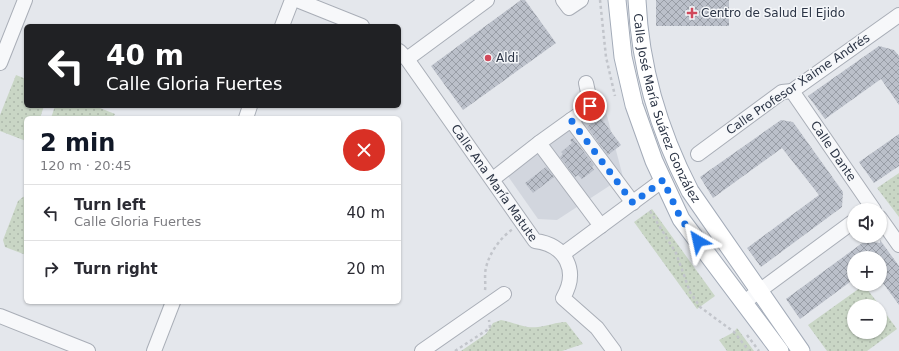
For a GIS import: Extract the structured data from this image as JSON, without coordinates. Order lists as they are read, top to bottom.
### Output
{
  "streets": {
    "main road": ["Calle José María Suárez González"],
    "street": ["Calle Profesor Xaime Andrés", "Calle Dante", "Calle Ana María Matute"]
  },
  "crossings": [
    ["Calle Profesor Xaime Andrés", "Calle Dante"]
  ],
  "places": {
    "health": ["Centro de Salud El Ejido"],
    "other": ["Aldi"]
  },
  "page": {
    "turn": ["40 m", "Calle Gloria Fuertes"],
    "heading": ["2 min", "120 m · 20:45"],
    "list": [
      {
        "name": "Turn left",
        "note": "Calle Gloria Fuertes",
        "value": "40 m"
      },
      {
        "name": "Turn right",
        "value": "20 m"
      }
    ],
    "map_buttons": ["+", "−"]
  }
}
